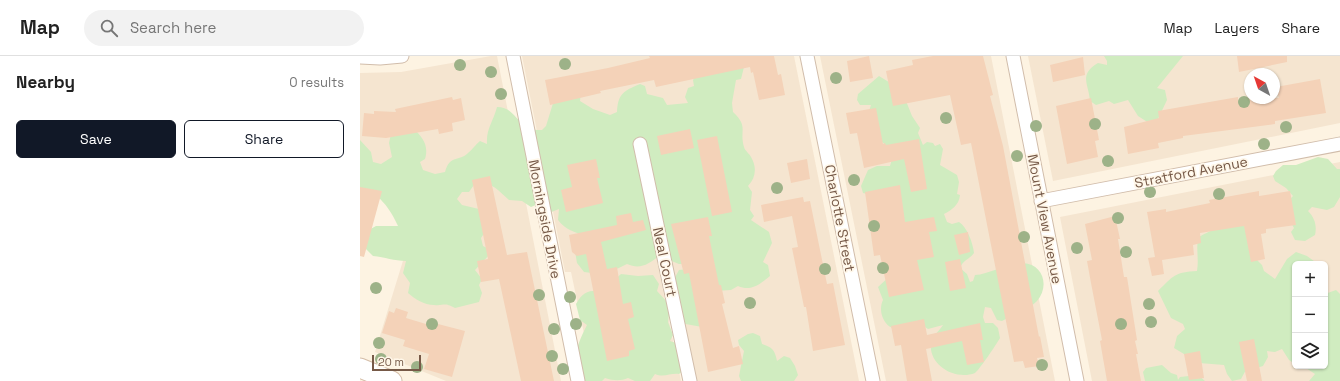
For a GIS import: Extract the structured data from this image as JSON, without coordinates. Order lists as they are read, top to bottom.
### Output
{
  "streets": {
    "street": [
      "Stratford Avenue",
      "Charlotte Street",
      "Morningside Drive",
      "Mount View Avenue",
      "Neal Court"
    ]
  },
  "crossings": [
    ["Stratford Avenue", "Mount View Avenue"]
  ],
  "scale_bar": "20 m",
  "north": "top left",
  "page": {
    "header": "Map",
    "search": "Search here",
    "nav": ["Map", "Layers", "Share"],
    "heading": ["Nearby", "0 results"],
    "buttons": ["Save", "Share"],
    "map_buttons": ["+", "−"],
    "scale": "20 m"
  }
}
